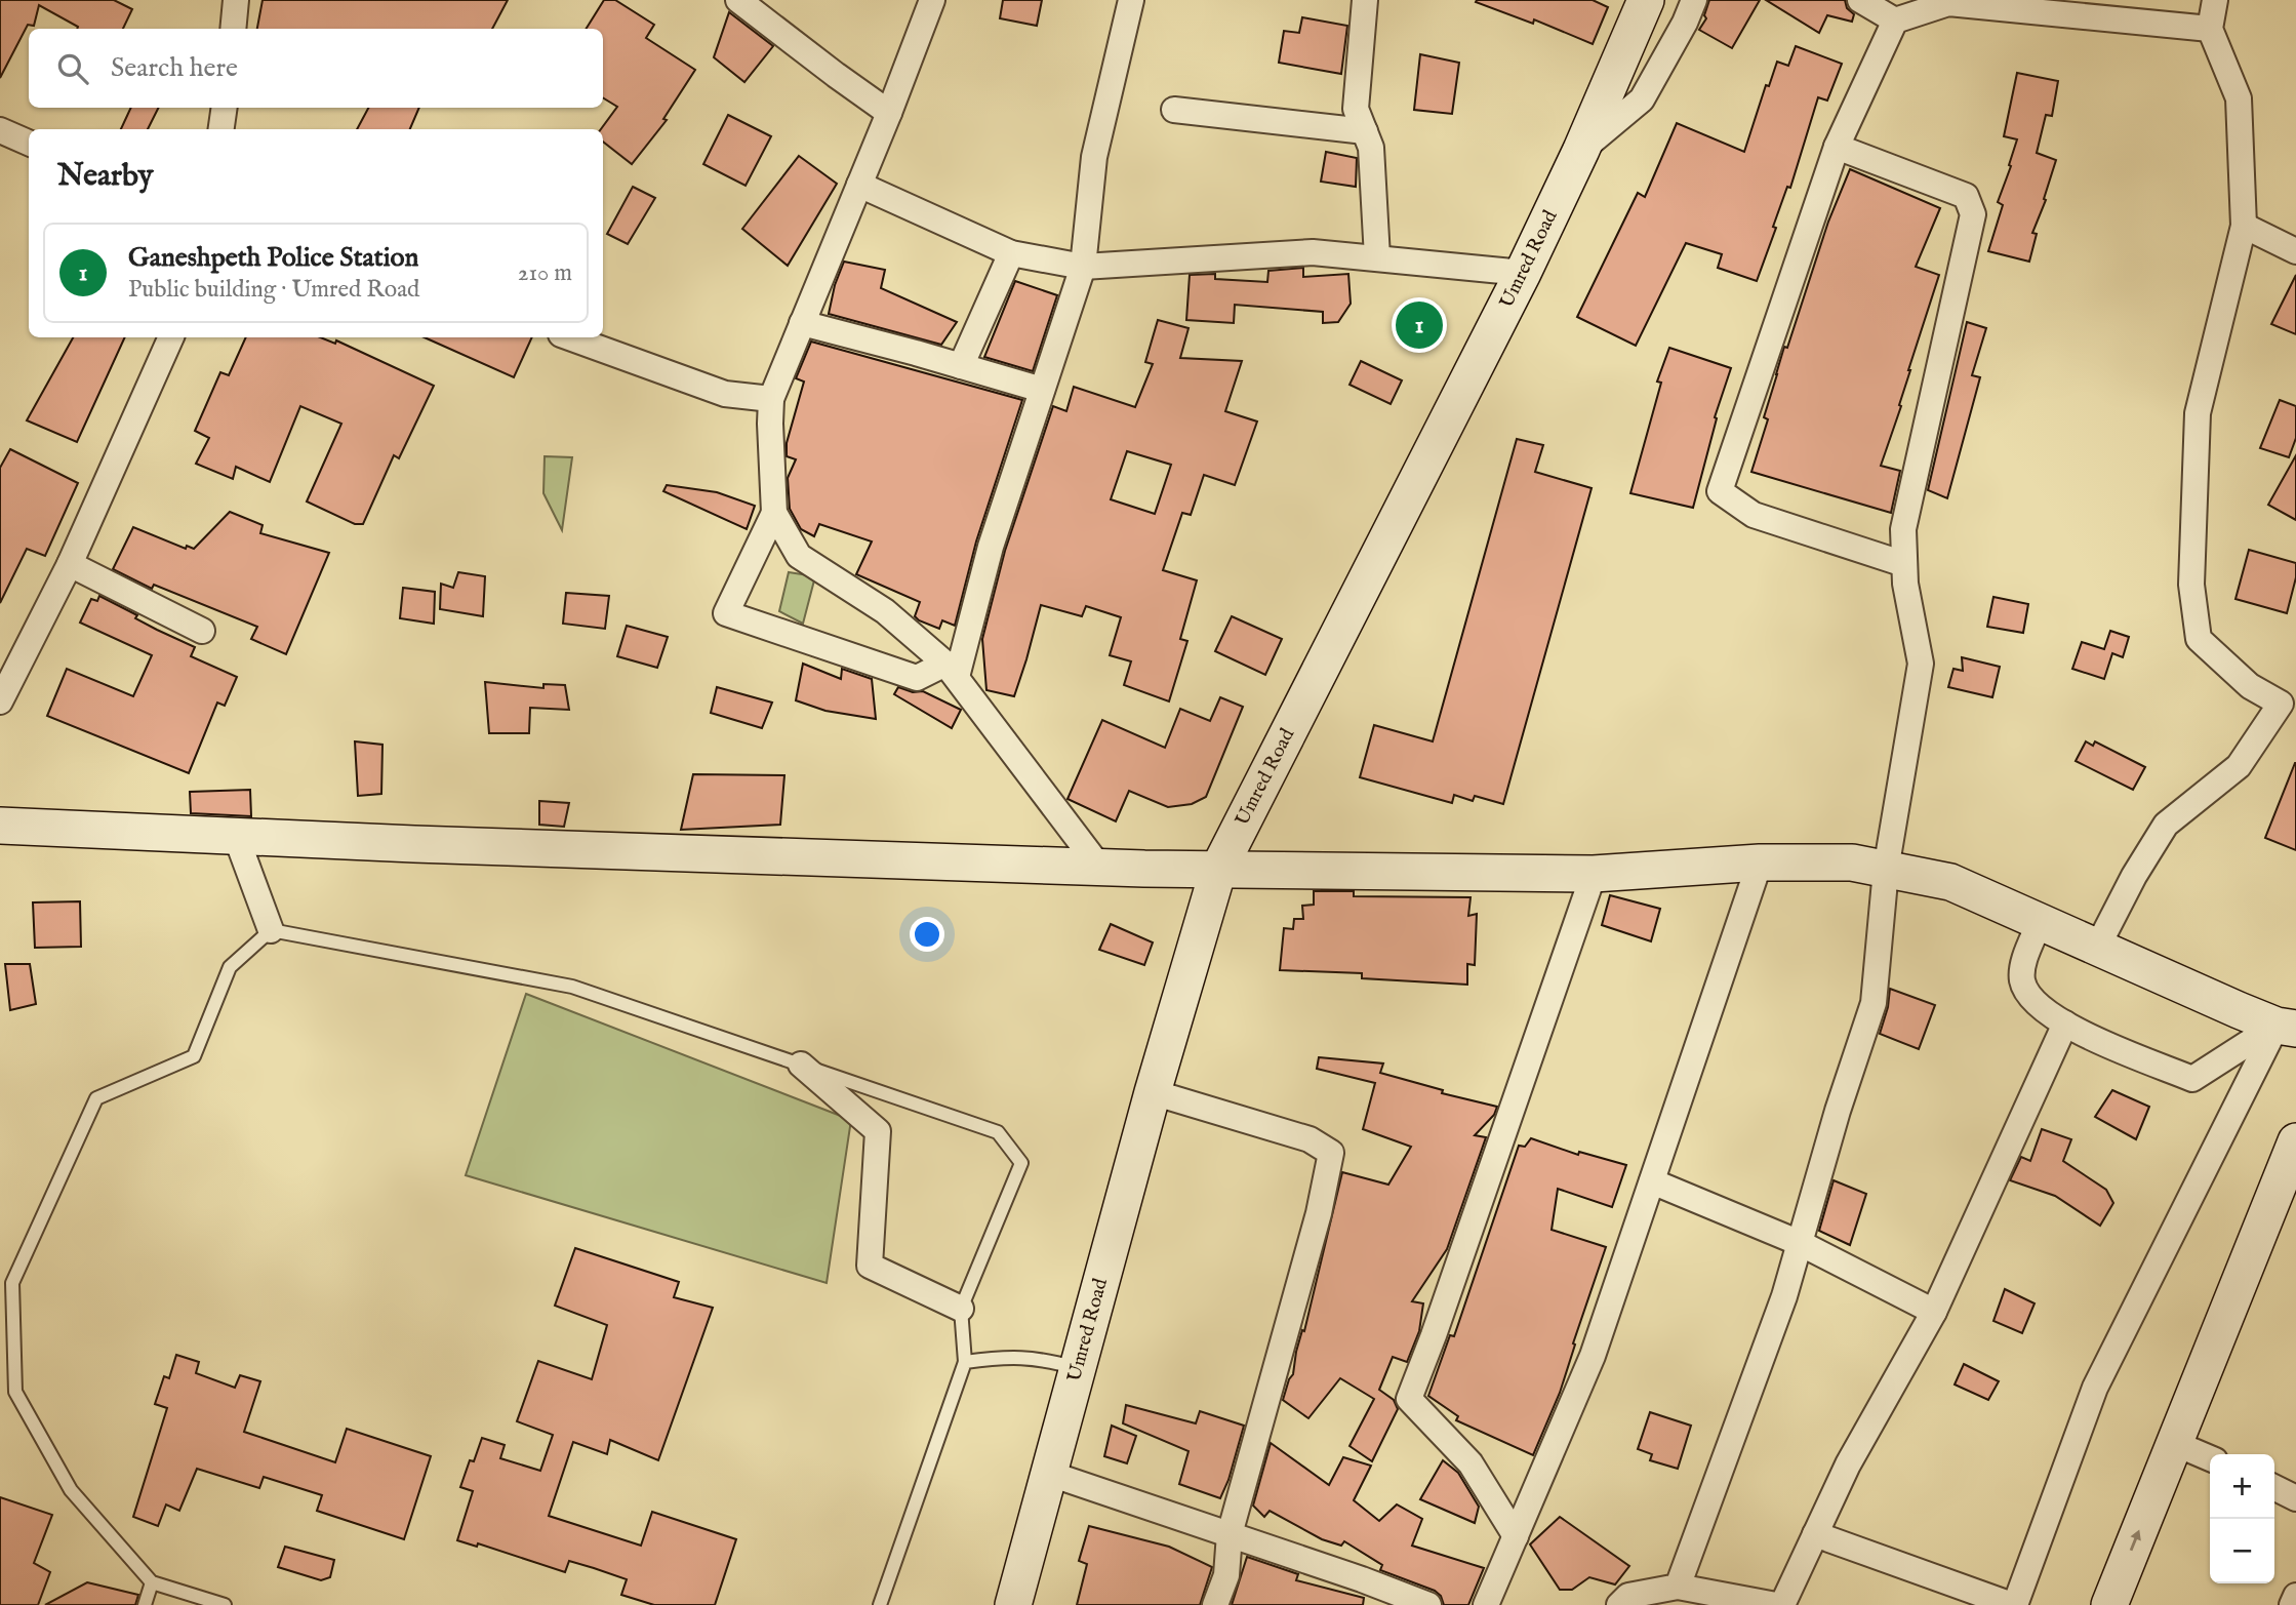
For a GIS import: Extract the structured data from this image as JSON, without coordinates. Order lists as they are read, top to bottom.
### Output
{
  "streets": {
    "street": ["Umred Road"]
  },
  "page": {
    "search": "Search here",
    "heading": "Nearby",
    "list": [
      {
        "mark": "1",
        "name": "Ganeshpeth Police Station",
        "note": "Public building · Umred Road",
        "value": "210 m"
      }
    ],
    "pins": "1",
    "map_buttons": ["+", "−"]
  }
}
